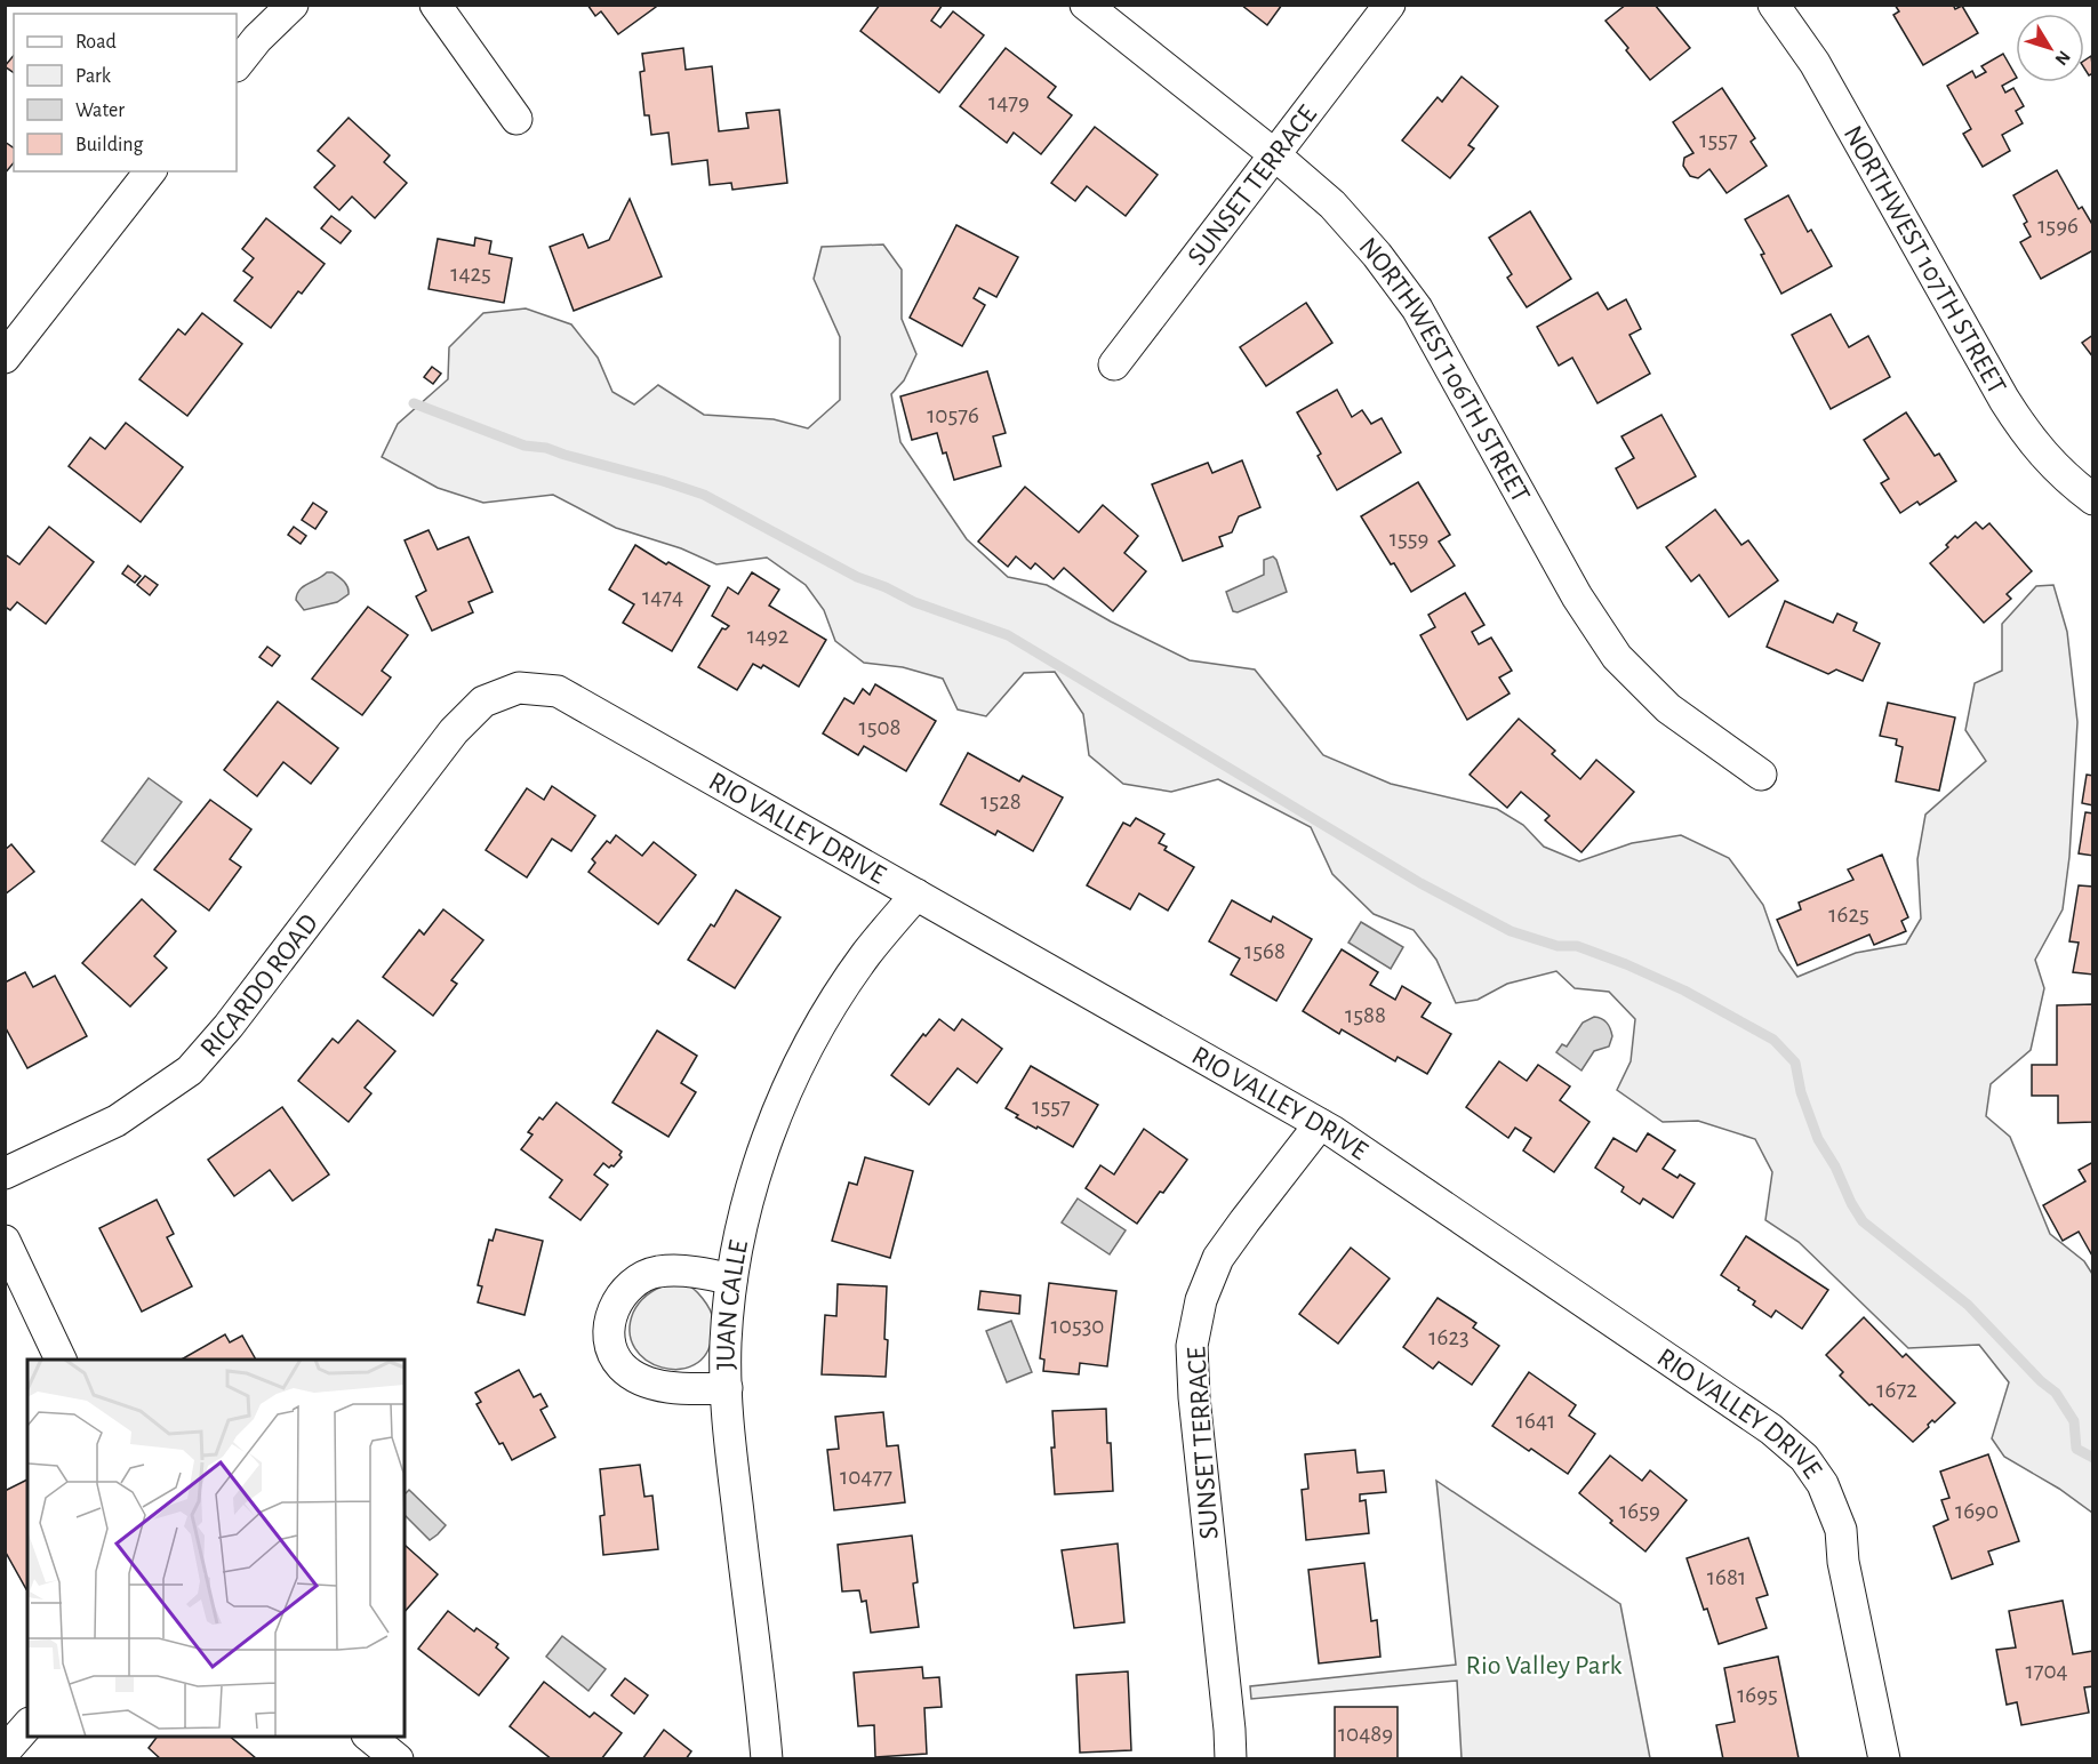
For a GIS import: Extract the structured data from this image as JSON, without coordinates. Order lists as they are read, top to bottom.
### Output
{
  "streets": {
    "street": [
      "SUNSET TERRACE",
      "NORTHWEST 107TH STREET",
      "NORTHWEST 106TH STREET",
      "RIO VALLEY DRIVE",
      "RICARDO ROAD",
      "JUAN CALLE"
    ]
  },
  "crossings": [
    ["SUNSET TERRACE", "NORTHWEST 106TH STREET"],
    ["SUNSET TERRACE", "RIO VALLEY DRIVE"],
    ["RIO VALLEY DRIVE", "RICARDO ROAD"],
    ["RIO VALLEY DRIVE", "JUAN CALLE"]
  ],
  "parks": ["Rio Valley Park"],
  "house_numbers": [
    "1479",
    "1557",
    "1596",
    "1425",
    "10576",
    "1559",
    "1474",
    "1492",
    "1508",
    "1528",
    "1625",
    "1568",
    "1588",
    "1557",
    "10530",
    "1623",
    "1672",
    "1641",
    "10477",
    "1659",
    "1690",
    "1681",
    "1704",
    "1695",
    "10489"
  ],
  "legend": [
    "Road",
    "Park",
    "Water",
    "Building"
  ],
  "north": "bottom right"
}
